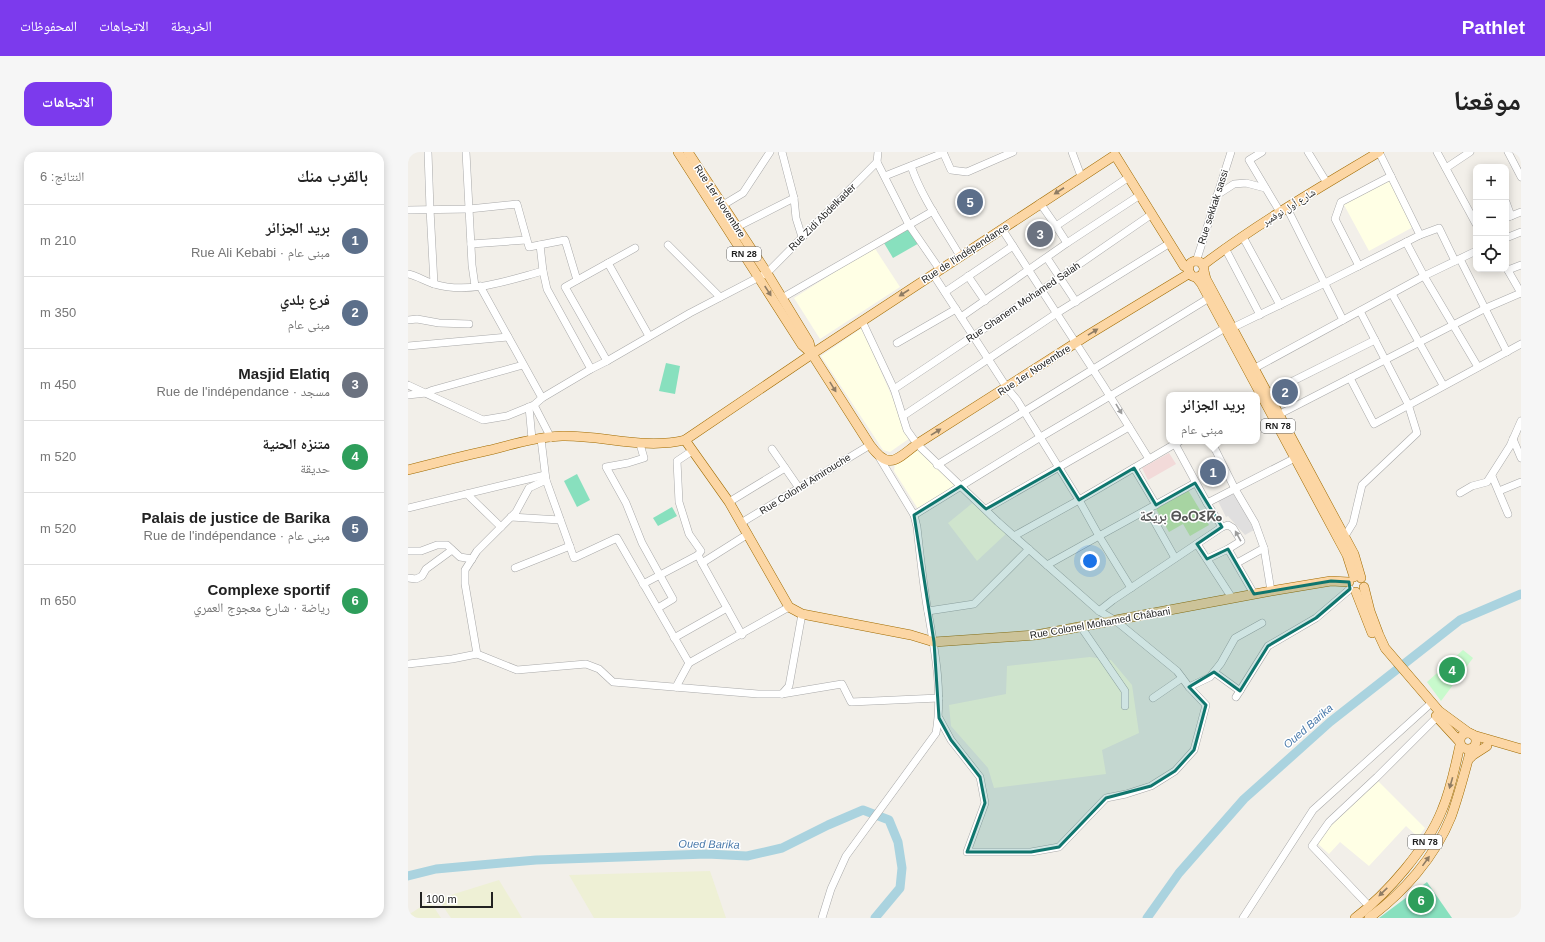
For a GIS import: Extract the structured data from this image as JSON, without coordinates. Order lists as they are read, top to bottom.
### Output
{
  "streets": {
    "main road": [
      "Rue 1er Novembre",
      "شارع أول نوفمبر",
      "Rue de l'indépendance",
      "RN 28",
      "RN 78",
      "Rue Colonel Mohamed Châbani"
    ],
    "street": [
      "Rue sekkak sassi",
      "Rue Zidi Abdelkader",
      "Rue Ghanem Mohamed Salah",
      "Rue Colonel Amirouche"
    ]
  },
  "crossings": [
    ["Rue 1er Novembre", "Rue Zidi Abdelkader"],
    ["Rue 1er Novembre", "Rue de l'indépendance"],
    ["Rue 1er Novembre", "RN 28"],
    ["Rue 1er Novembre", "RN 78"],
    ["Rue sekkak sassi", "شارع أول نوفمبر"],
    ["Rue Zidi Abdelkader", "RN 28"],
    ["Rue de l'indépendance", "RN 28"],
    ["RN 28", "Rue Colonel Amirouche"],
    ["RN 78", "Rue Colonel Mohamed Châbani"]
  ],
  "one_way": ["Rue 1er Novembre"],
  "districts": ["بريكة ⴱⴰⵔⵉⴽⴰ"],
  "water": ["Oued Barika"],
  "scale_bar": "100 m",
  "page": {
    "header": "Pathlet",
    "nav": ["الخريطة", "الاتجاهات", "المحفوظات"],
    "title": "موقعنا",
    "buttons": "الاتجاهات",
    "heading": ["بالقرب منك", "النتائج: 6"],
    "map_buttons": ["+", "−"],
    "pins": [
      "5",
      "3",
      "2",
      "1",
      "4",
      "6"
    ],
    "list": [
      {
        "mark": "1",
        "name": "بريد الجزائر",
        "note": "مبنى عام · Rue Ali Kebabi",
        "value": "210 m"
      },
      {
        "mark": "2",
        "name": "فرع بلدي",
        "note": "مبنى عام",
        "value": "350 m"
      },
      {
        "mark": "3",
        "name": "Masjid Elatiq",
        "note": "مسجد · Rue de l'indépendance",
        "value": "450 m"
      },
      {
        "mark": "4",
        "name": "متنزه الحنية",
        "note": "حديقة",
        "value": "520 m"
      },
      {
        "mark": "5",
        "name": "Palais de justice de Barika",
        "note": "مبنى عام · Rue de l'indépendance",
        "value": "520 m"
      },
      {
        "mark": "6",
        "name": "Complexe sportif",
        "note": "رياضة · شارع معجوج العمري",
        "value": "650 m"
      }
    ],
    "popup": ["بريد الجزائر", "مبنى عام"],
    "scale": "100 m"
  }
}
